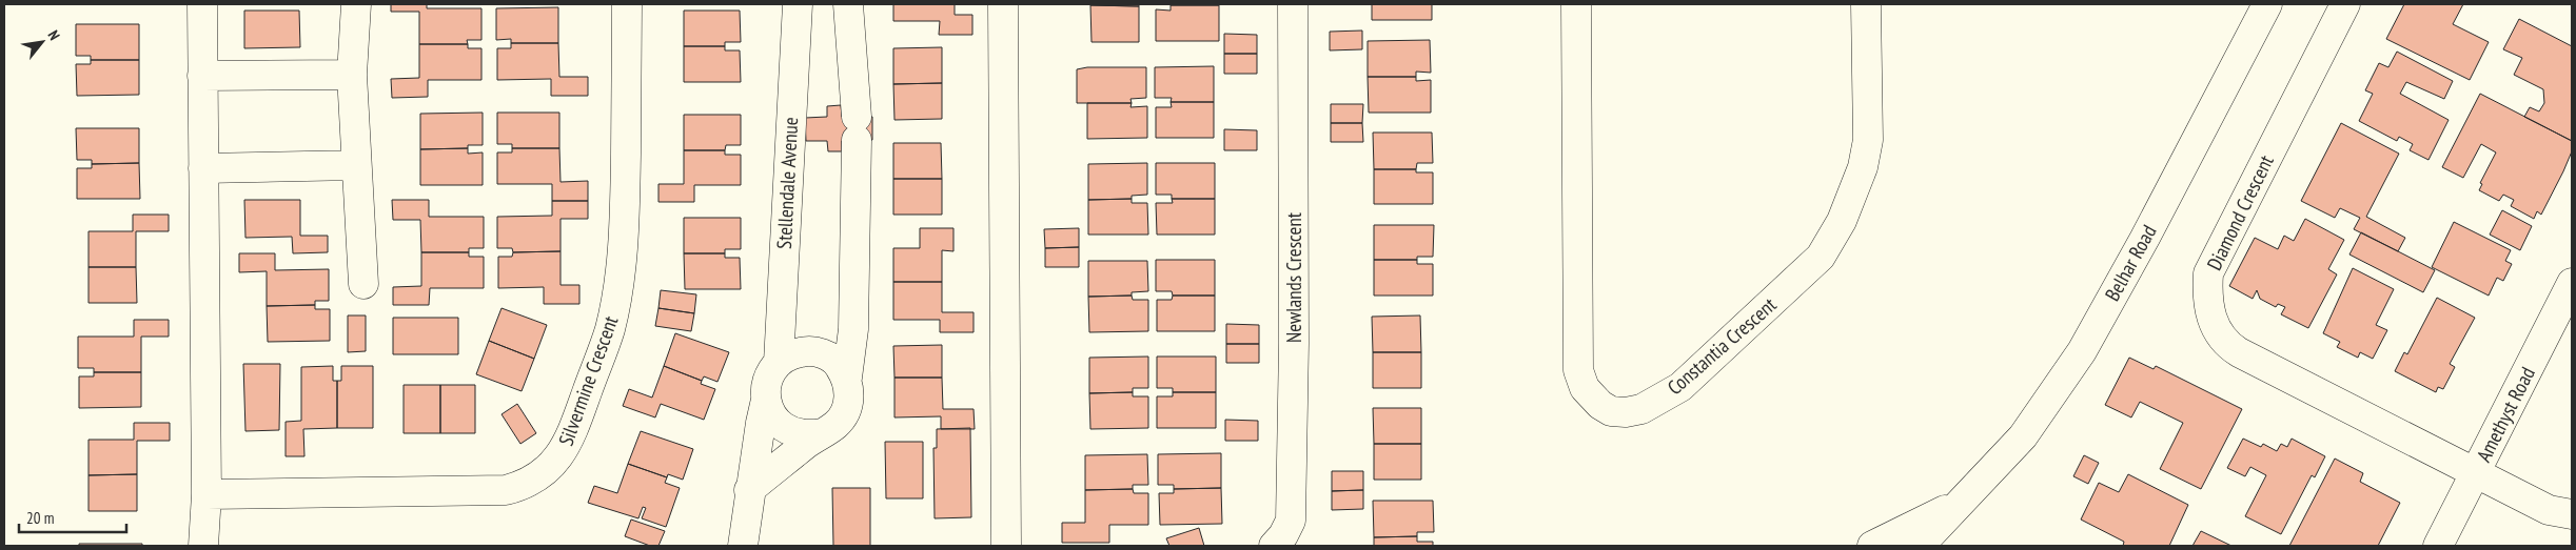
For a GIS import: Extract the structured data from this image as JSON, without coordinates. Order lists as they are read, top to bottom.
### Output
{
  "streets": {
    "street": [
      "Stellendale Avenue",
      "Diamond Crescent",
      "Belhar Road",
      "Newlands Crescent",
      "Constantia Crescent",
      "Silvermine Crescent",
      "Amethyst Road"
    ]
  },
  "crossings": [
    ["Diamond Crescent", "Amethyst Road"]
  ],
  "scale_bar": "20 m",
  "north": "top right"
}
